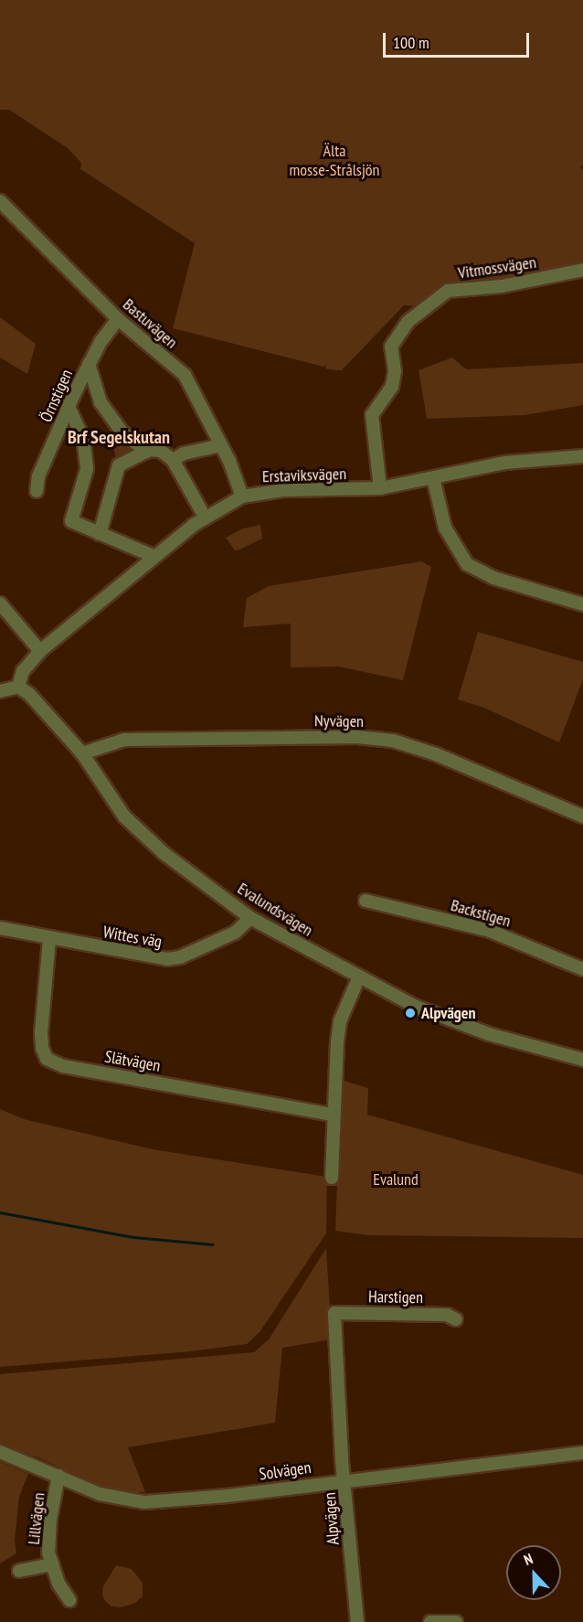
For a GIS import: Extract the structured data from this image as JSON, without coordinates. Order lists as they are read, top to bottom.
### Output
{
  "streets": {
    "street": [
      "Vitmossvägen",
      "Bastuvägen",
      "Örnstigen",
      "Erstaviksvägen",
      "Nyvägen",
      "Evalundsvägen",
      "Backstigen",
      "Wittes väg",
      "Slätvägen",
      "Harstigen",
      "Solvägen",
      "Lillvägen",
      "Alpvägen"
    ]
  },
  "crossings": [
    ["Vitmossvägen", "Erstaviksvägen"],
    ["Bastuvägen", "Örnstigen"],
    ["Bastuvägen", "Erstaviksvägen"],
    ["Erstaviksvägen", "Evalundsvägen"],
    ["Nyvägen", "Evalundsvägen"],
    ["Evalundsvägen", "Wittes väg"],
    ["Wittes väg", "Slätvägen"],
    ["Harstigen", "Alpvägen"],
    ["Solvägen", "Lillvägen"],
    ["Solvägen", "Alpvägen"]
  ],
  "districts": ["Brf Segelskutan"],
  "parks": ["Älta mosse-Strålsjön", "Evalund"],
  "places": ["Alpvägen"],
  "scale_bar": "100 m",
  "north": "top"
}
